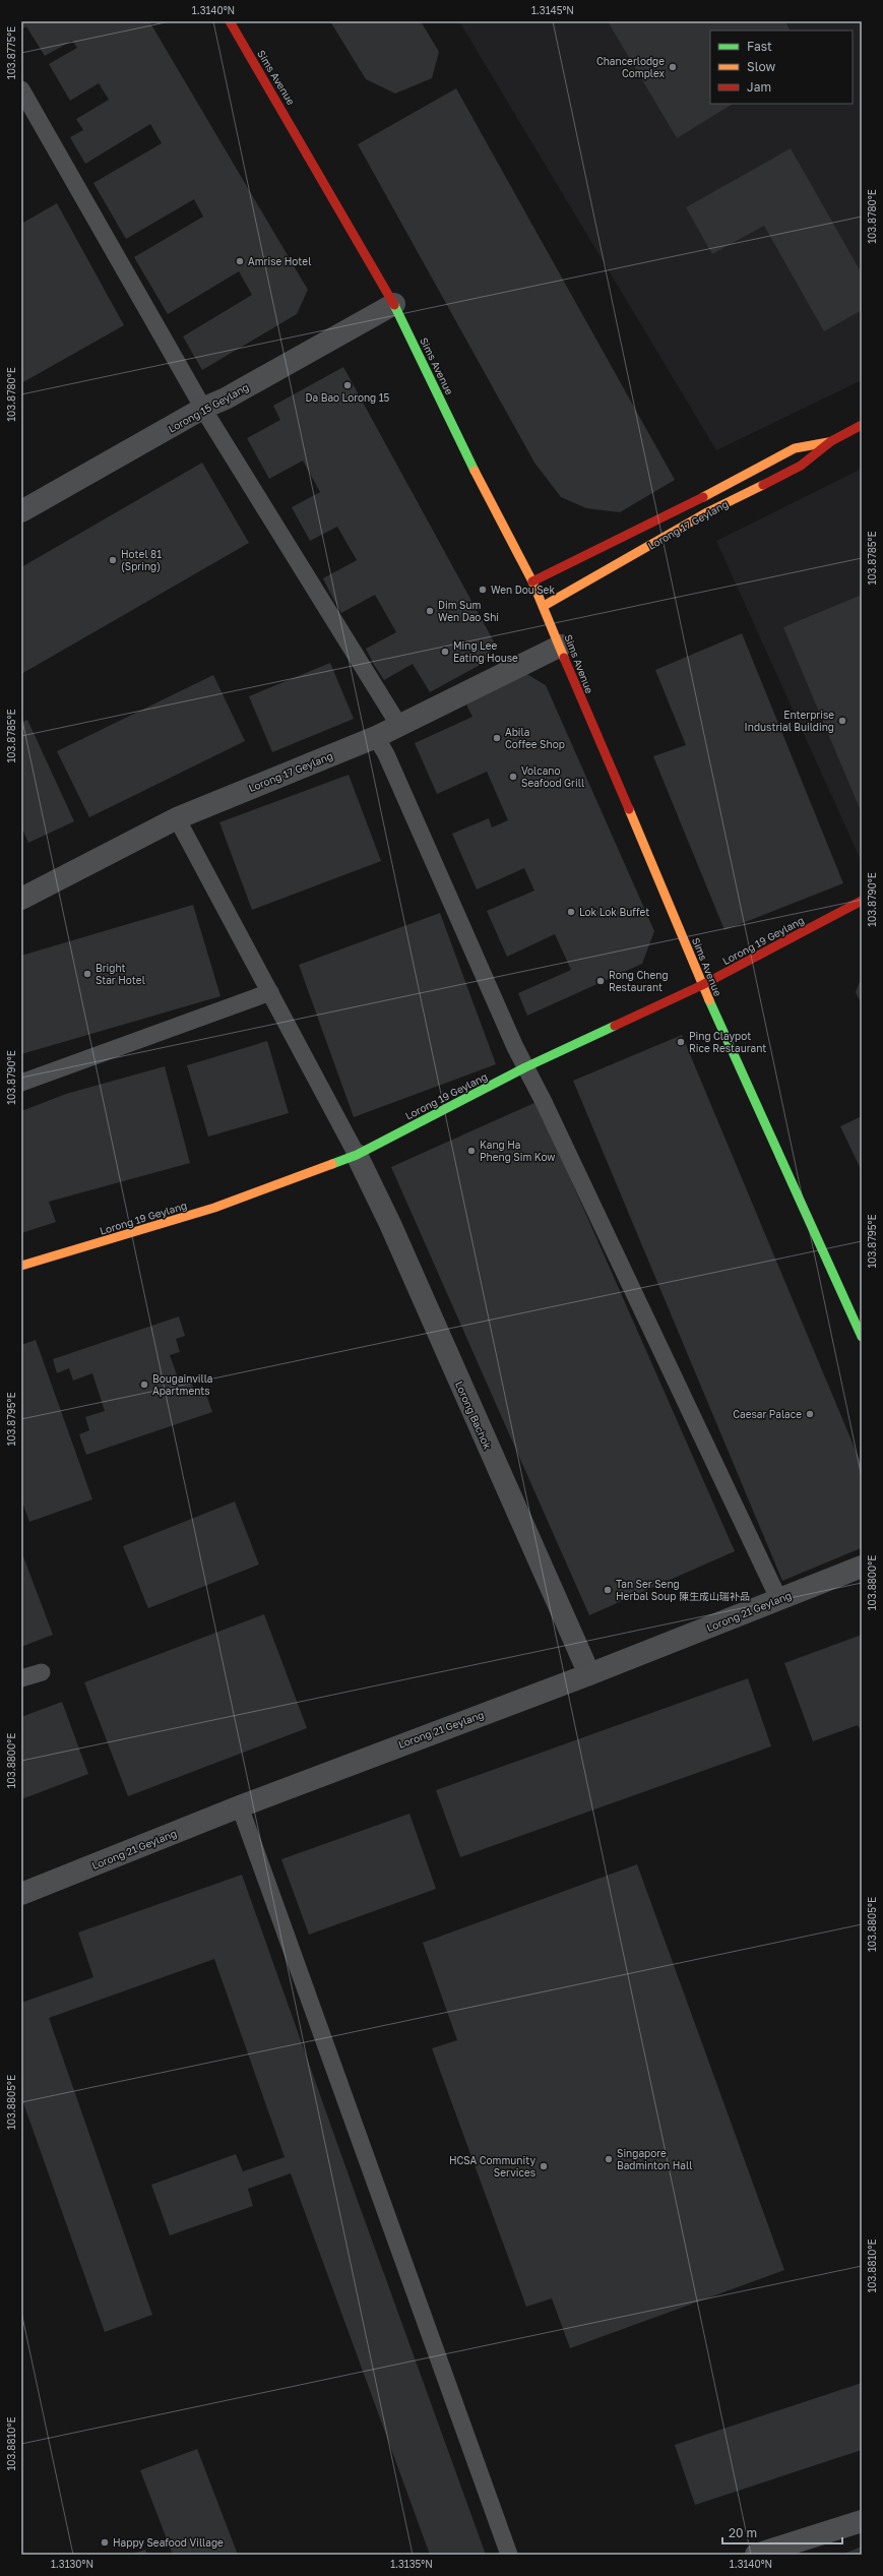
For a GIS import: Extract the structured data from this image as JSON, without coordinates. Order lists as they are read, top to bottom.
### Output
{
  "streets": {
    "street": [
      "Sims Avenue",
      "Lorong 15 Geylang",
      "Lorong 17 Geylang",
      "Lorong 19 Geylang",
      "Lorong Bachok",
      "Lorong 21 Geylang"
    ]
  },
  "crossings": [
    ["Sims Avenue", "Lorong 15 Geylang"],
    ["Sims Avenue", "Lorong 17 Geylang"],
    ["Sims Avenue", "Lorong 19 Geylang"],
    ["Lorong 19 Geylang", "Lorong Bachok"],
    ["Lorong Bachok", "Lorong 21 Geylang"]
  ],
  "places": [
    "Chancerlodge Complex",
    "Amrise Hotel",
    "Da Bao Lorong 15",
    "Hotel 81 (Spring)",
    "Wen Dou Sek",
    "Dim Sum Wen Dao Shi",
    "Ming Lee Eating House",
    "Enterprise Industrial Building",
    "Abila Coffee Shop",
    "Volcano Seafood Grill",
    "Lok Lok Buffet",
    "Bright Star Hotel",
    "Rong Cheng Restaurant",
    "Ping Claypot Rice Restaurant",
    "Kang Ha Pheng Sim Kow",
    "Bougainvilla Apartments",
    "Caesar Palace",
    "Tan Ser Seng Herbal Soup 陳生成山瑞补品",
    "Singapore Badminton Hall",
    "HCSA Community Services",
    "Happy Seafood Village"
  ],
  "legend": ["Fast", "Slow", "Jam"],
  "scale_bar": "20 m",
  "coordinates": [
    "1.3140°N",
    "1.3145°N",
    "103.8775°E",
    "103.8780°E",
    "103.8785°E",
    "103.8790°E",
    "103.8795°E",
    "103.8800°E",
    "103.8805°E",
    "103.8810°E",
    "1.3130°N",
    "1.3135°N"
  ]
}
